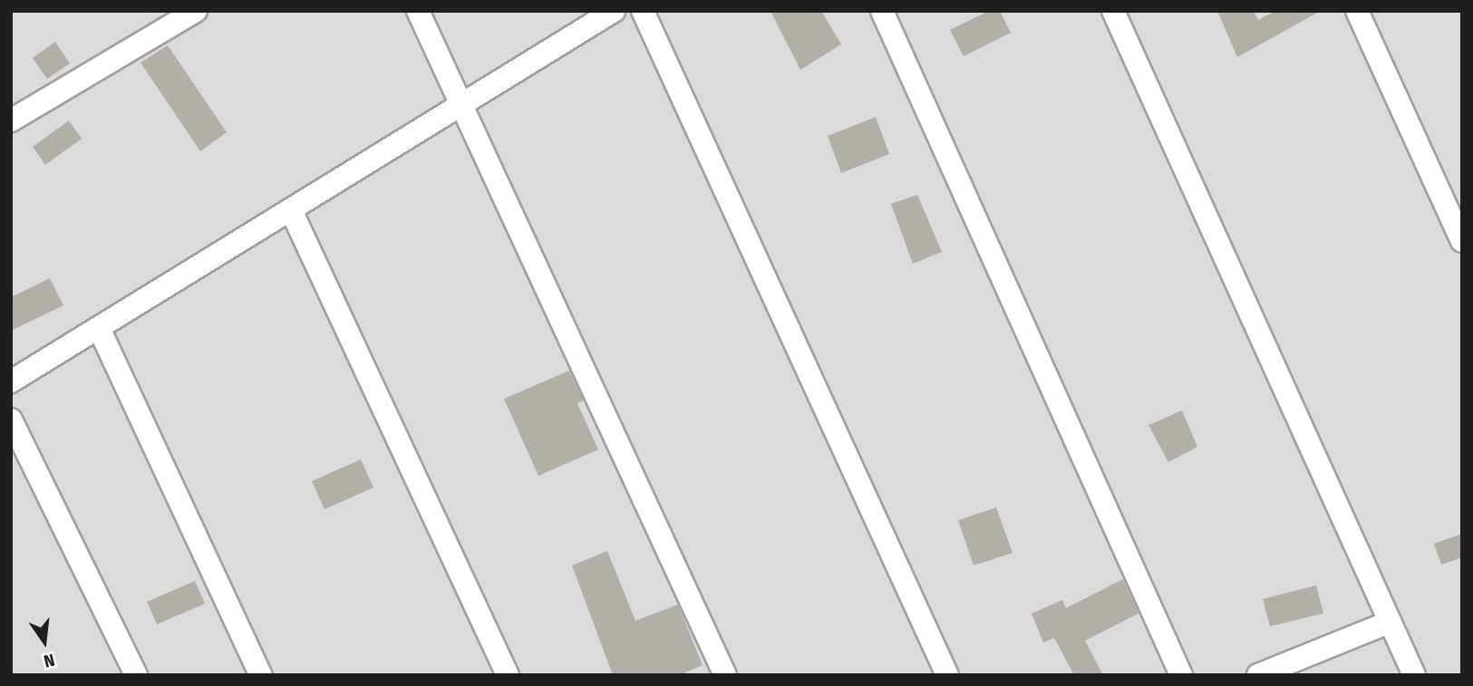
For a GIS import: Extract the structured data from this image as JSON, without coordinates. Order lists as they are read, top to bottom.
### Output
{
  "north": "bottom"
}
